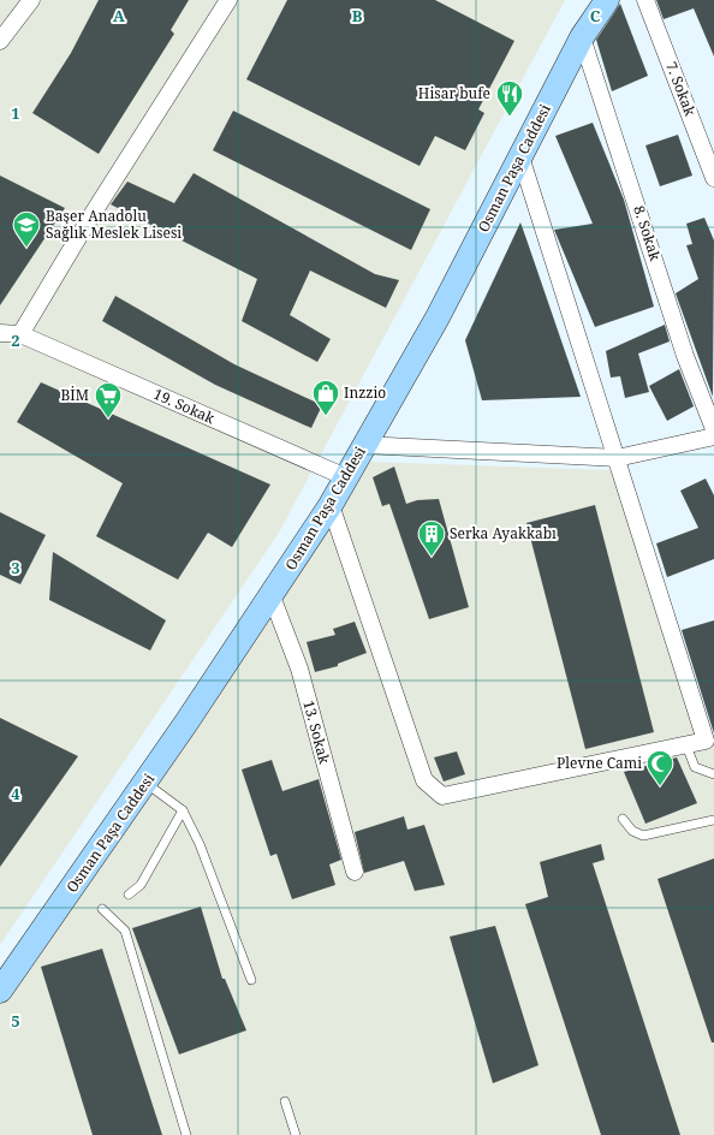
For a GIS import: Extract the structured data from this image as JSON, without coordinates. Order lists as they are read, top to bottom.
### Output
{
  "streets": {
    "street": [
      "7. Sokak",
      "Osman Paşa Caddesi",
      "8. Sokak",
      "19. Sokak",
      "13. Sokak"
    ]
  },
  "crossings": [
    ["Osman Paşa Caddesi", "8. Sokak"],
    ["Osman Paşa Caddesi", "19. Sokak"],
    ["Osman Paşa Caddesi", "13. Sokak"]
  ],
  "places": {
    "restaurant": ["Hisar bufe"],
    "school or university": ["Başer Anadolu Sağlık Meslek Lisesi"],
    "shop": ["Inzzio"],
    "supermarket": ["BİM"],
    "building": ["Serka Ayakkabı"],
    "mosque": ["Plevne Cami"]
  },
  "grid": {
    "columns": ["A", "B", "C"],
    "rows": [
      "1",
      "2",
      "3",
      "4",
      "5"
    ]
  }
}
